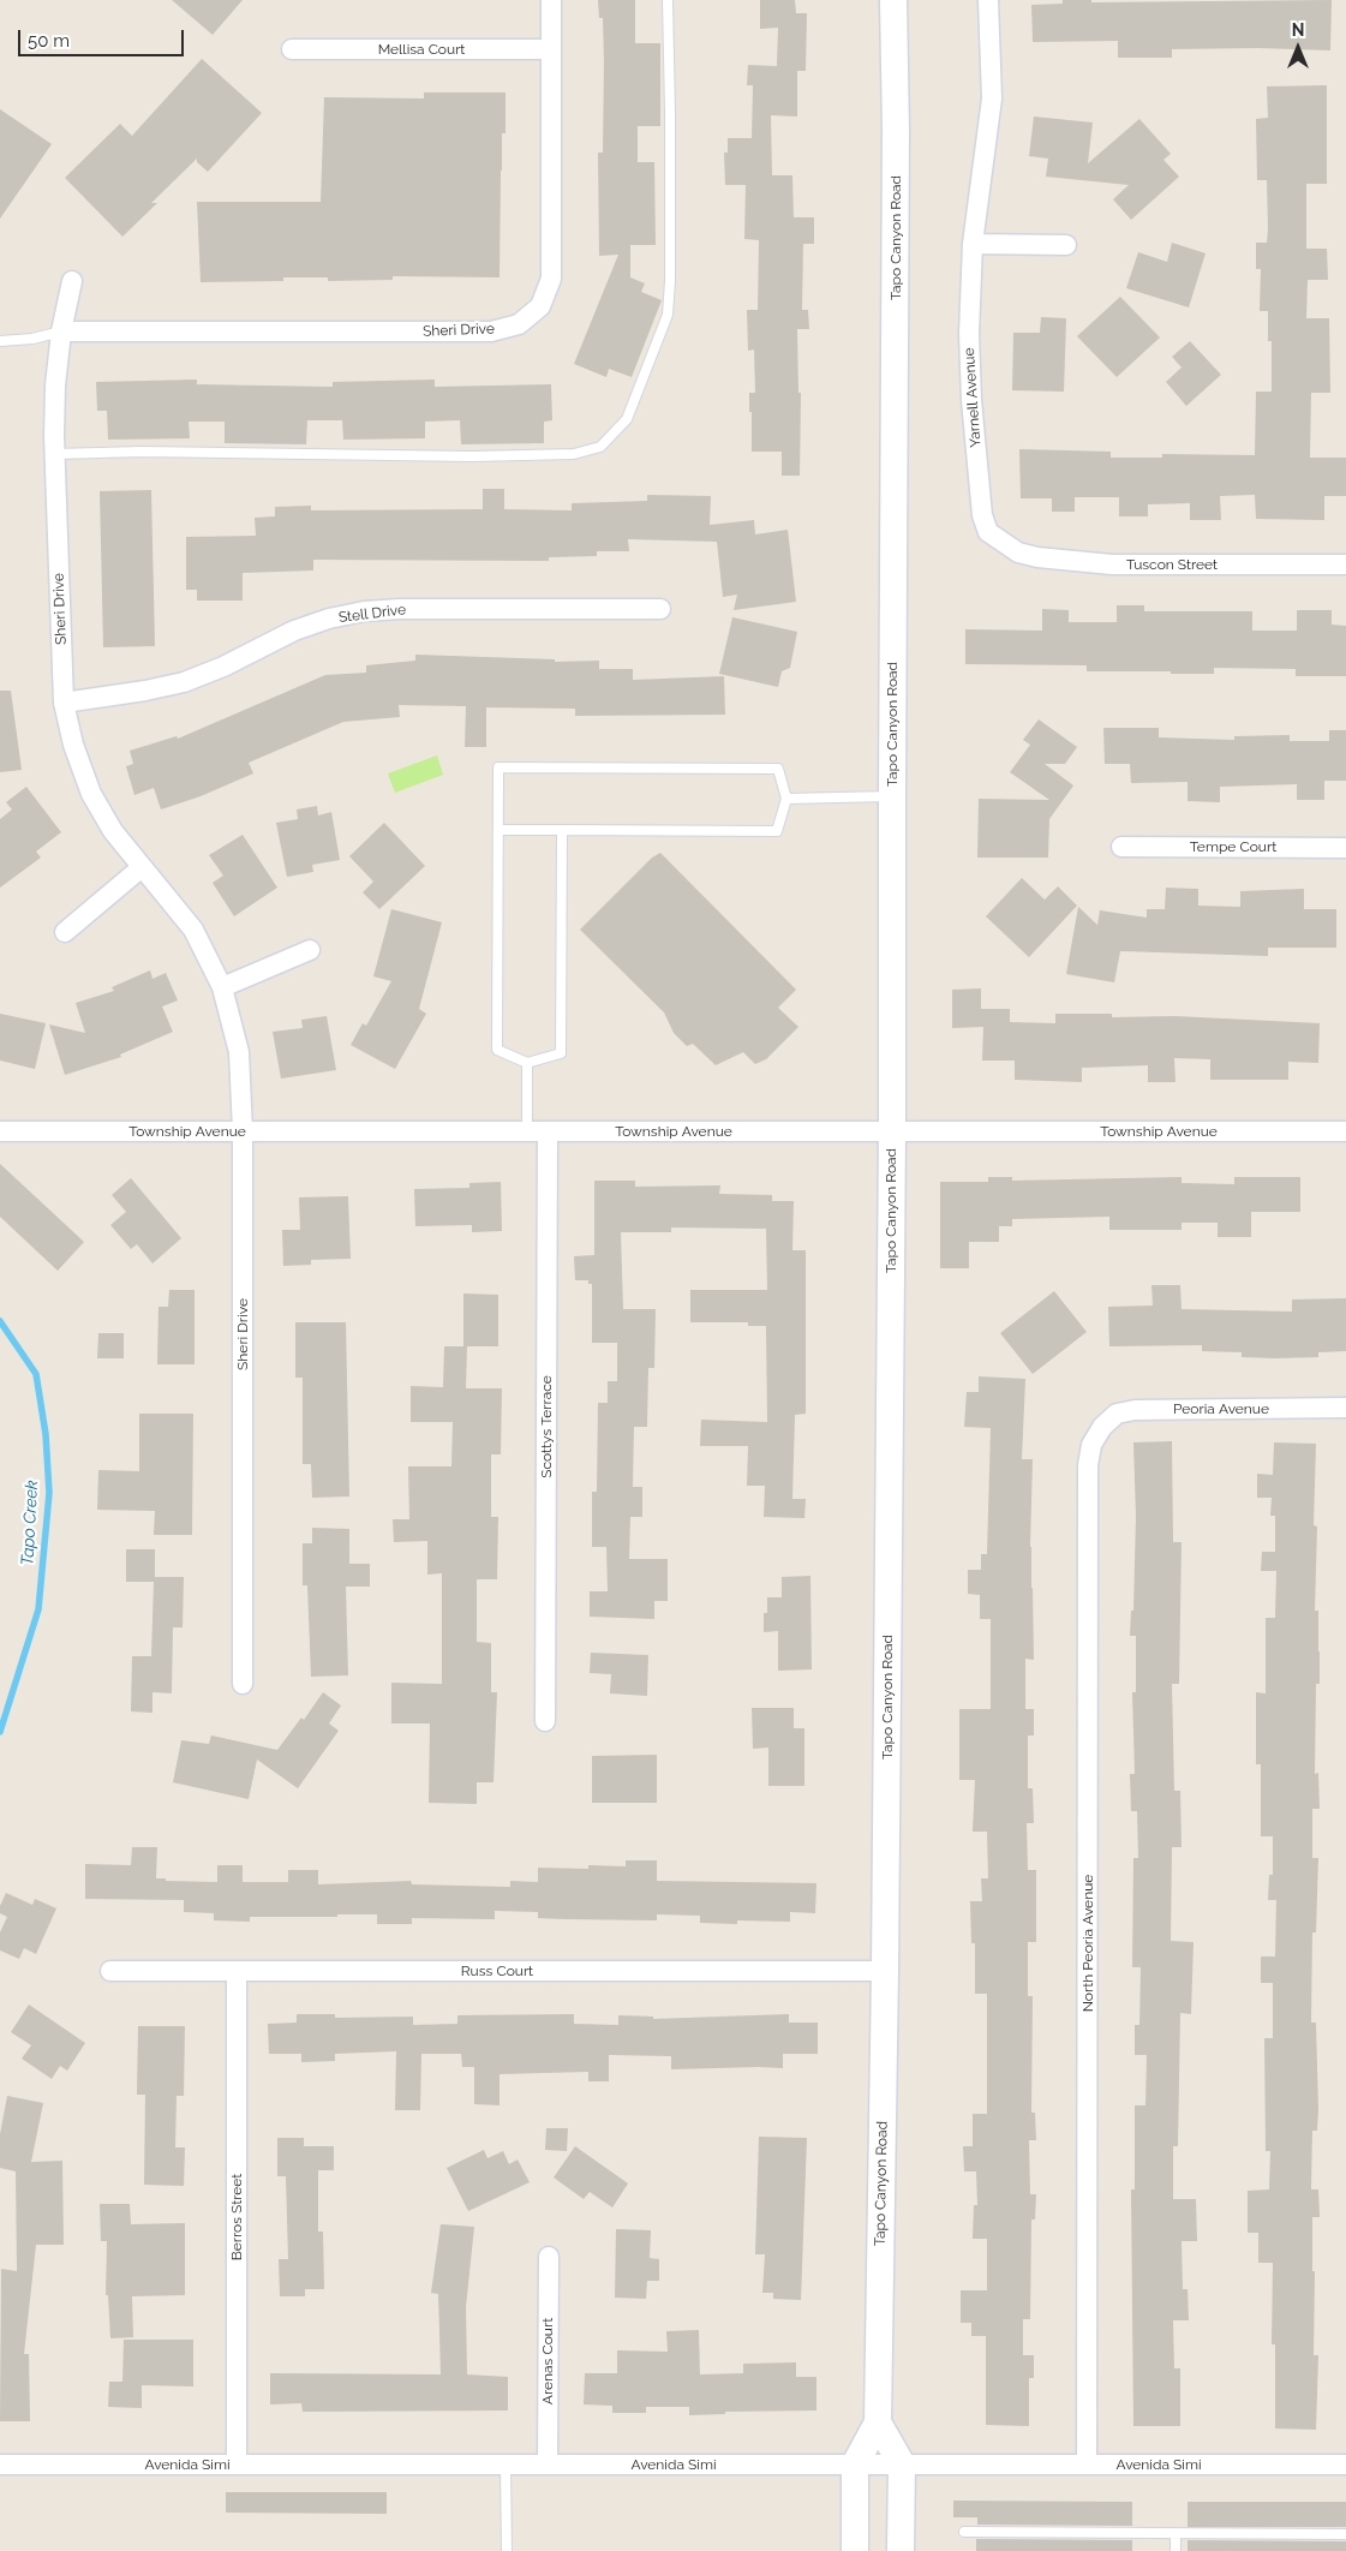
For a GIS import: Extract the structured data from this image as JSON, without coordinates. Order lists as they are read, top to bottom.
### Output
{
  "streets": {
    "main road": ["Tapo Canyon Road"],
    "street": [
      "Mellisa Court",
      "Sheri Drive",
      "Yarnell Avenue",
      "Tuscon Street",
      "Stell Drive",
      "Tempe Court",
      "Township Avenue",
      "Peoria Avenue",
      "Scottys Terrace",
      "North Peoria Avenue",
      "Russ Court",
      "Berros Street",
      "Arenas Court",
      "Avenida Simi"
    ]
  },
  "crossings": [
    ["Mellisa Court", "Sheri Drive"],
    ["Tapo Canyon Road", "Township Avenue"],
    ["Tapo Canyon Road", "Russ Court"],
    ["Tapo Canyon Road", "Avenida Simi"],
    ["Sheri Drive", "Stell Drive"],
    ["Sheri Drive", "Township Avenue"],
    ["Yarnell Avenue", "Tuscon Street"],
    ["Township Avenue", "Scottys Terrace"],
    ["Peoria Avenue", "North Peoria Avenue"],
    ["North Peoria Avenue", "Avenida Simi"],
    ["Russ Court", "Berros Street"],
    ["Berros Street", "Avenida Simi"],
    ["Arenas Court", "Avenida Simi"]
  ],
  "water": ["Tapo Creek"],
  "scale_bar": "50 m",
  "north": "top"
}
